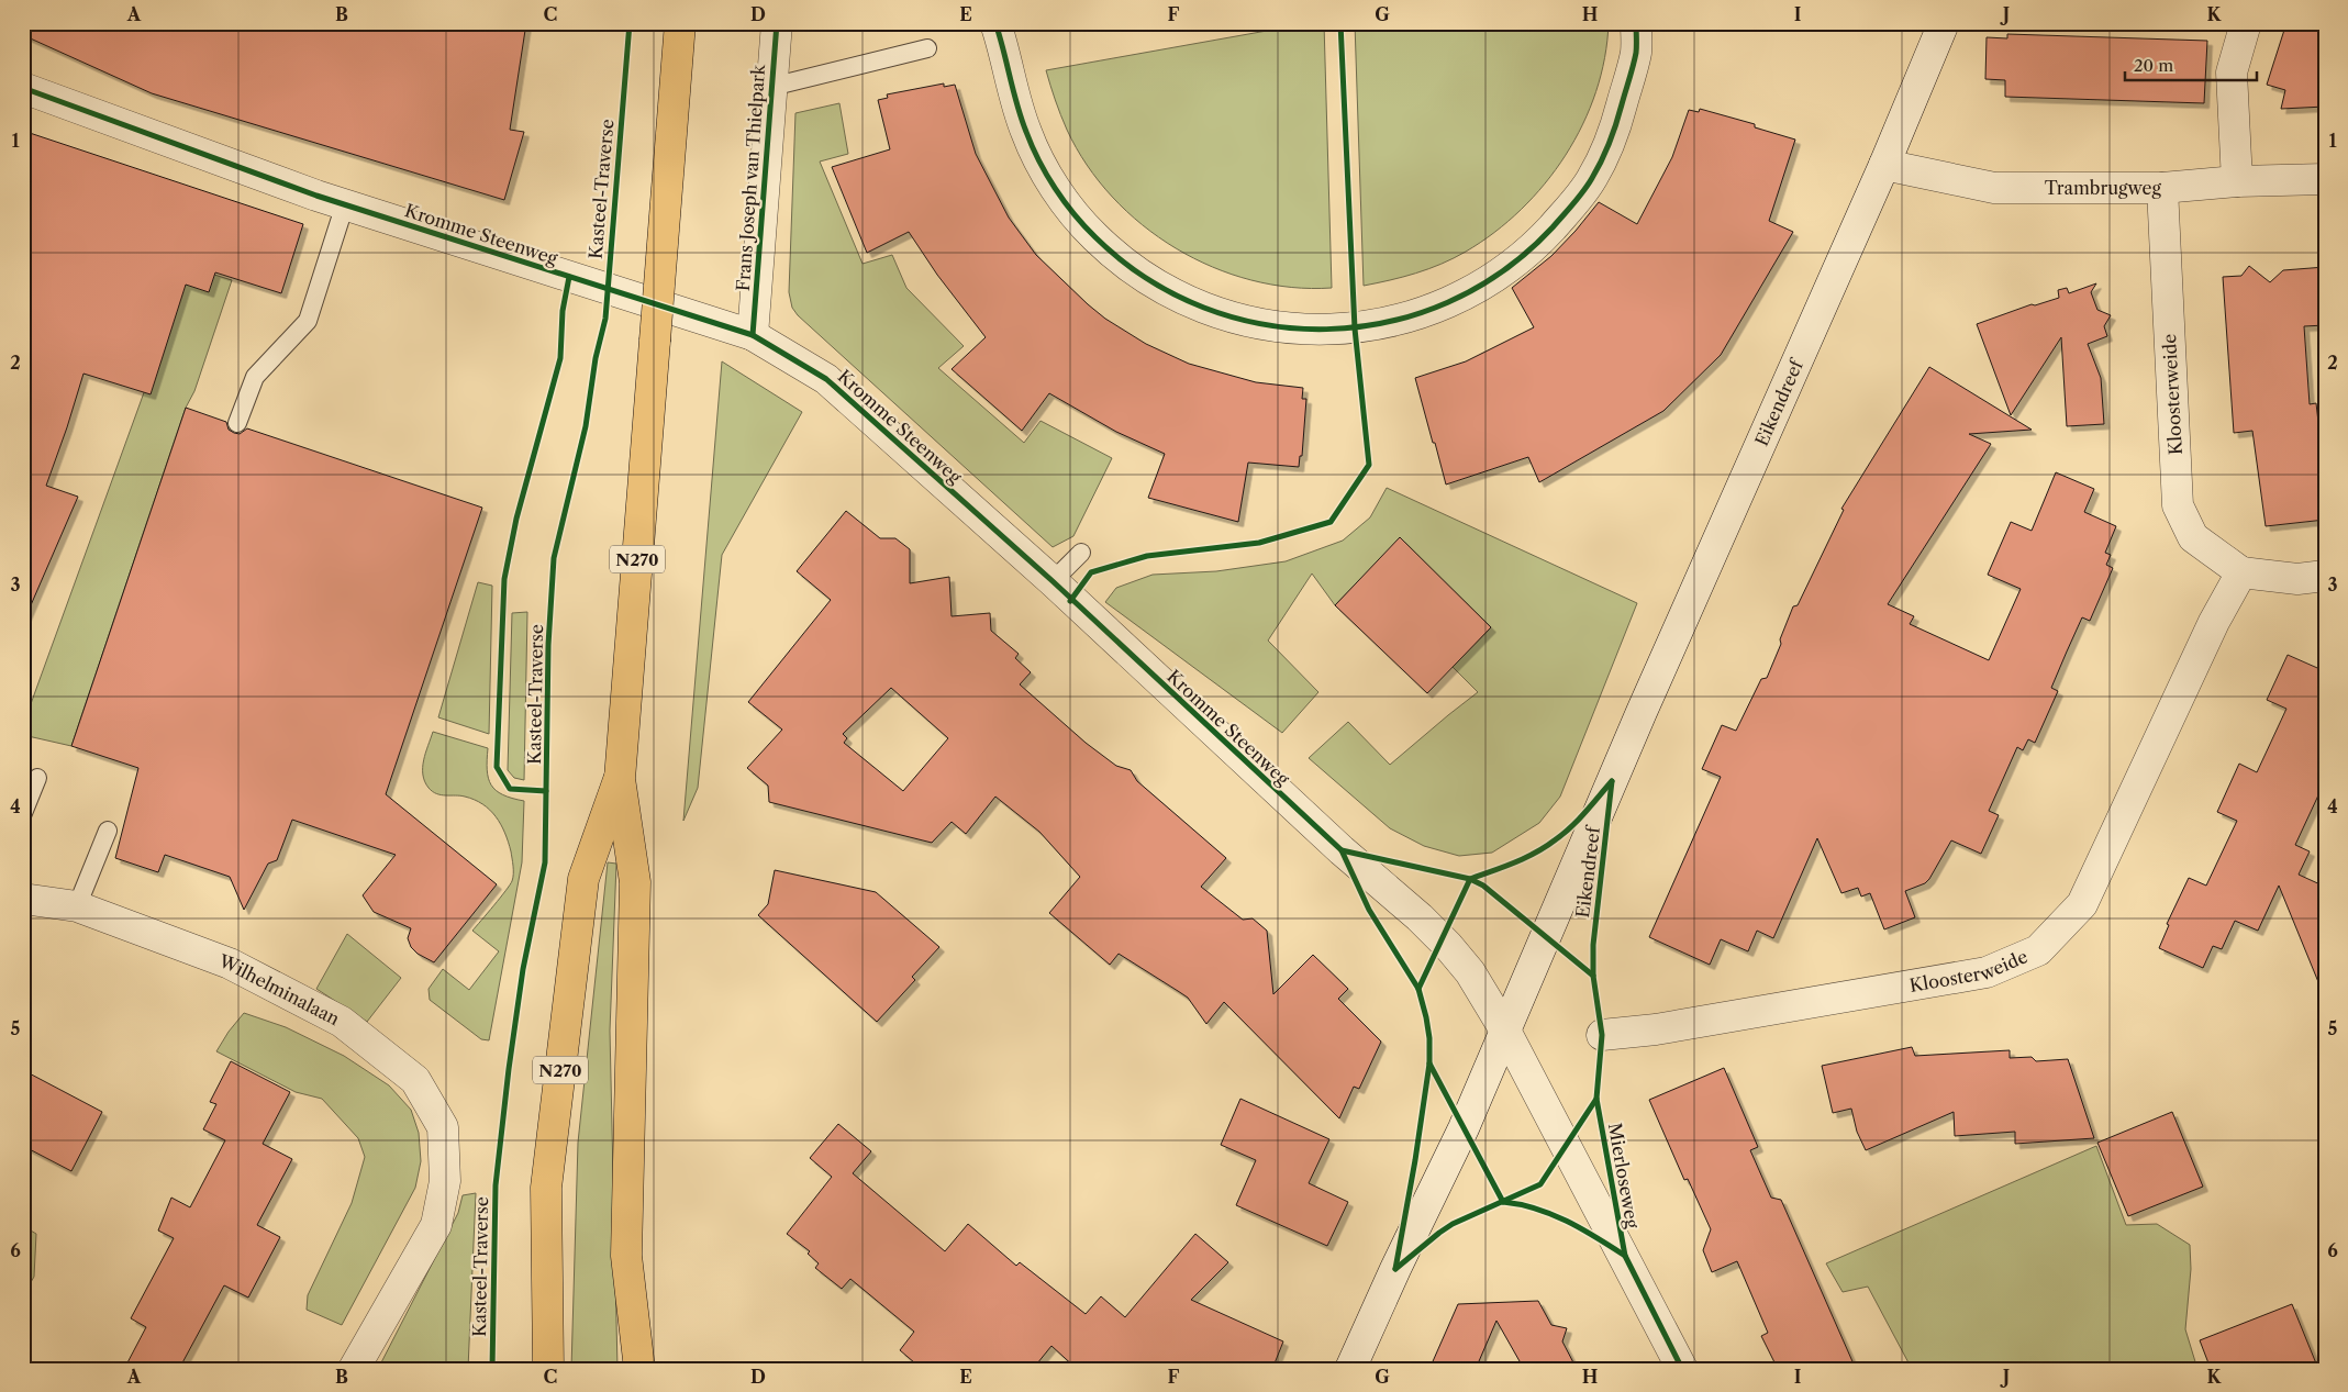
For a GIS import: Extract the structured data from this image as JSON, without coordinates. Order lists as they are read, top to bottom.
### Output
{
  "streets": {
    "main road": ["N270"],
    "street": [
      "Frans Joseph van Thielpark",
      "Trambrugweg",
      "Kromme Steenweg",
      "Kloosterweide",
      "Eikendreef",
      "Wilhelminalaan",
      "Mierloseweg"
    ],
    "cycle path": ["Kasteel-Traverse"]
  },
  "crossings": [
    ["Frans Joseph van Thielpark", "Kromme Steenweg"],
    ["Trambrugweg", "Kloosterweide"],
    ["Trambrugweg", "Eikendreef"],
    ["Kromme Steenweg", "Eikendreef"],
    ["Kromme Steenweg", "Mierloseweg"],
    ["Eikendreef", "Mierloseweg"]
  ],
  "scale_bar": "20 m",
  "grid": {
    "columns": [
      "A",
      "B",
      "C",
      "D",
      "E",
      "F",
      "G",
      "H",
      "I",
      "J",
      "K"
    ],
    "rows": [
      "1",
      "2",
      "3",
      "4",
      "5",
      "6"
    ]
  }
}
